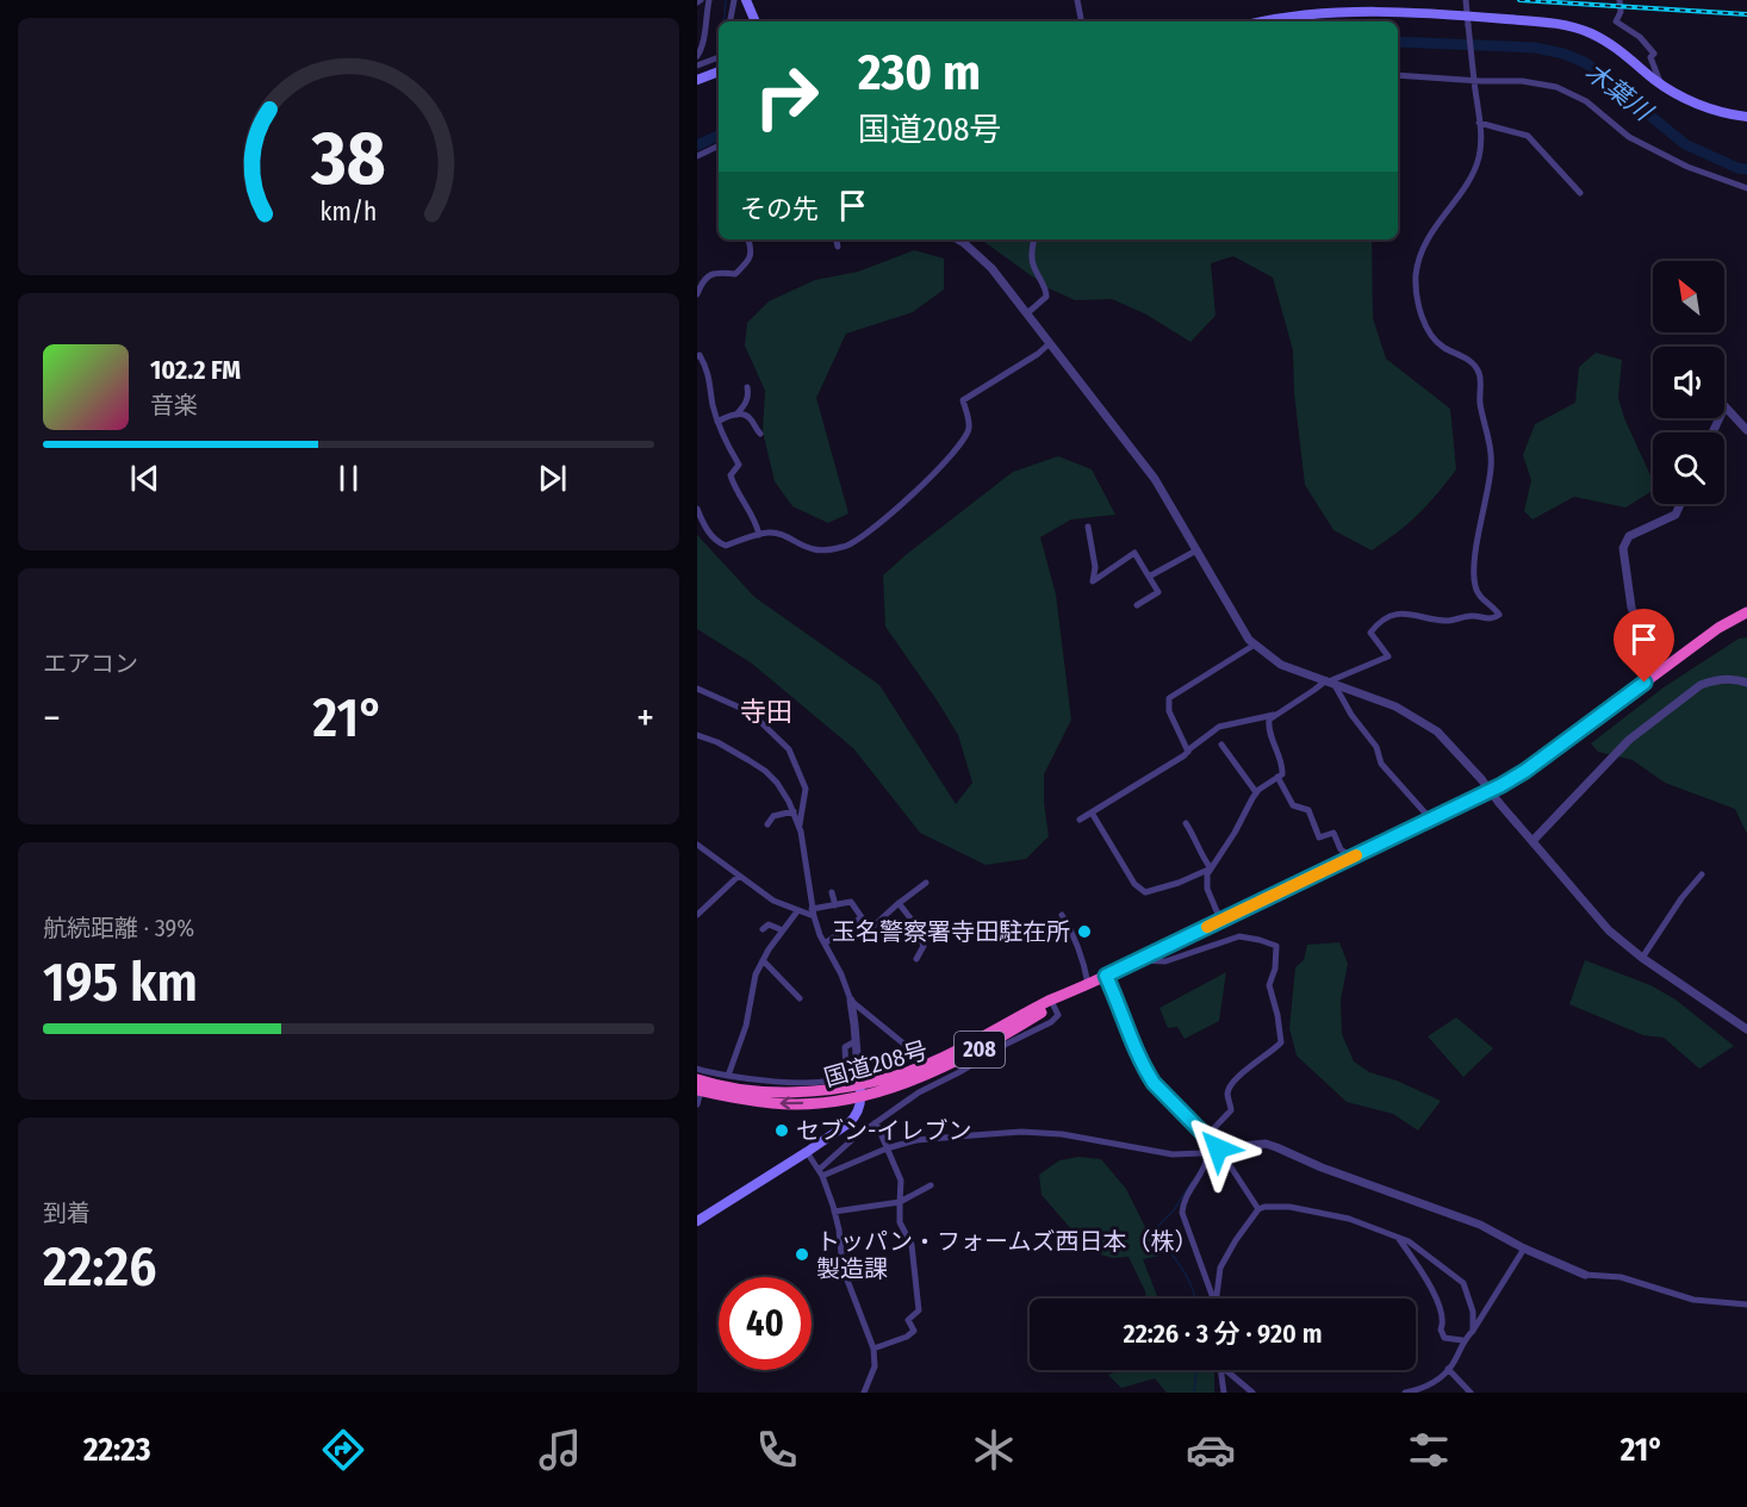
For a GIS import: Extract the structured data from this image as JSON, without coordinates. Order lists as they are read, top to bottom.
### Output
{
  "streets": {
    "highway": ["208", "国道208号"]
  },
  "districts": ["寺田"],
  "water": ["木葉川"],
  "places": ["玉名警察署寺田駐在所", "セブン-イレブン", "トッパン・フォームズ西日本（株） 製造課"],
  "north": "top left",
  "page": {
    "turn": ["230 m", "国道208号"],
    "then": "その先",
    "song": ["102.2 FM", "音楽"],
    "tile": [
      "エアコン",
      ["航続距離 · 39%", "195 km"],
      ["到着", "22:26"]
    ],
    "heat": ["−", "21°", "+"],
    "limit": "40",
    "trip": "22:26 · 3 分 · 920 m",
    "tabs": ["22:23", "21°"],
    "gauge": ["38", "km/h"]
  }
}
